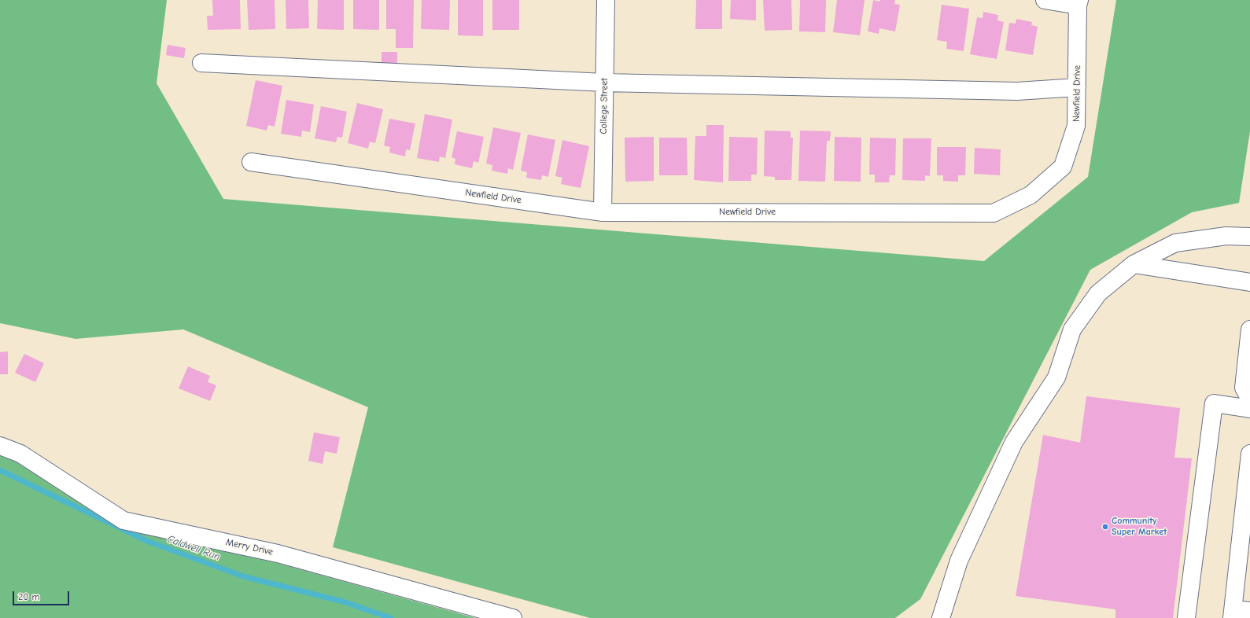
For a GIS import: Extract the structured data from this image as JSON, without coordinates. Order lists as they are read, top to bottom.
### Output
{
  "streets": {
    "street": ["Newfield Drive", "College Street", "Merry Drive"]
  },
  "crossings": [
    ["Newfield Drive", "College Street"]
  ],
  "water": ["Caldwell Run"],
  "places": ["Community Super Market"],
  "scale_bar": "20 m"
}
